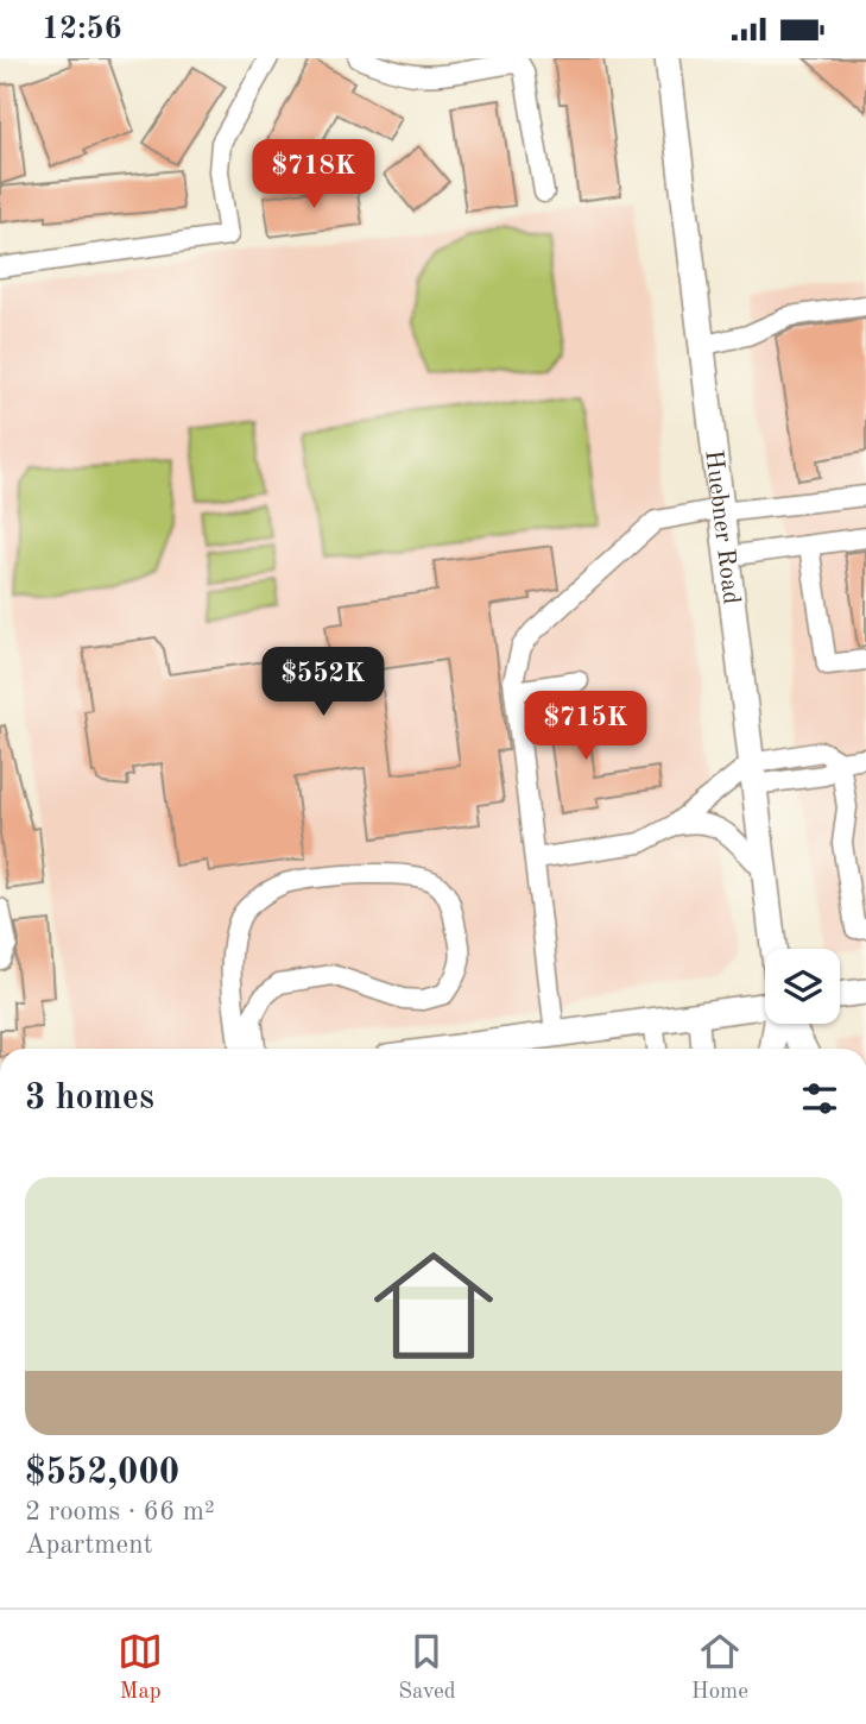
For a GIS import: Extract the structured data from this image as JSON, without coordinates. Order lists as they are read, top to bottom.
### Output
{
  "streets": {
    "main road": ["Huebner Road"]
  },
  "page": {
    "status": "12:56",
    "price": ["$718K", "$552K", "$715K"],
    "heading": "3 homes",
    "list": [
      {
        "name": "$552,000",
        "note": "2 rooms · 66 m² · Apartment"
      }
    ],
    "tabs": ["Map", "Saved", "Home"]
  }
}
